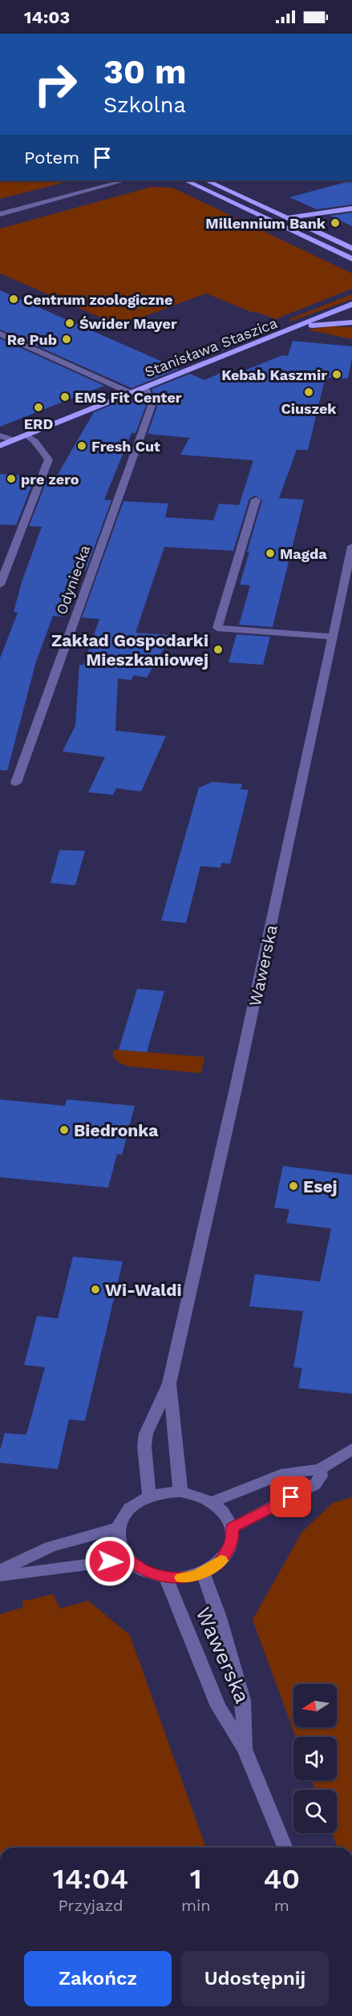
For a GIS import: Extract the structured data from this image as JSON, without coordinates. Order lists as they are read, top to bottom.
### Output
{
  "streets": {
    "main road": ["Stanisława Staszica"],
    "street": ["Odyniecka", "Wawerska"]
  },
  "crossings": [
    ["Stanisława Staszica", "Odyniecka"]
  ],
  "places": [
    "Millennium Bank",
    "Centrum zoologiczne",
    "Świder Mayer",
    "Re Pub",
    "Kebab Kaszmir",
    "Ciuszek",
    "EMS Fit Center",
    "ERD",
    "Fresh Cut",
    "pre zero",
    "Magda",
    "Zakład Gospodarki Mieszkaniowej",
    "Biedronka",
    "Esej",
    "Wi-Waldi"
  ],
  "north": "left",
  "page": {
    "status": "14:03",
    "turn": ["30 m", "Szkolna"],
    "then": "Potem",
    "eta": [
      "14:04",
      "Przyjazd",
      "1",
      "min",
      "40",
      "m"
    ],
    "buttons": ["Zakończ", "Udostępnij"]
  }
}
